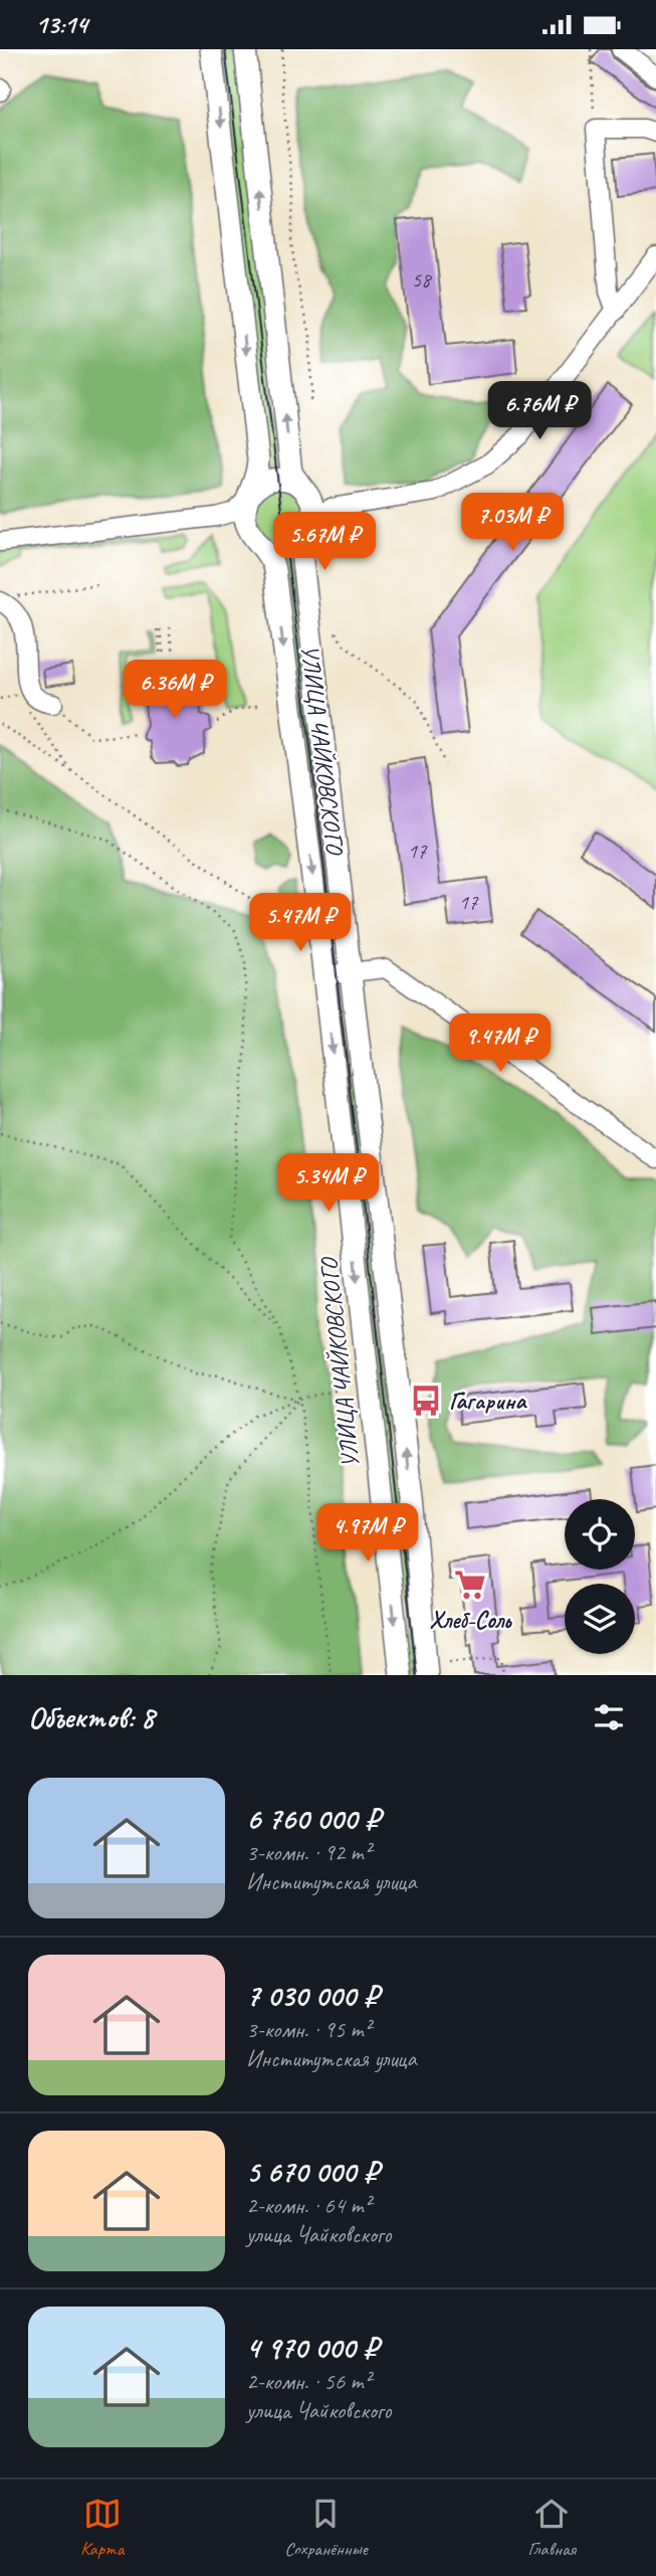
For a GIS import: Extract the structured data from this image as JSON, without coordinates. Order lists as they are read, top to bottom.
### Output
{
  "streets": {
    "main road": ["УЛИЦА ЧАЙКОВСКОГО"]
  },
  "places": {
    "bus stop": ["Гагарина"],
    "supermarket": ["Хлеб-Соль"]
  },
  "house_numbers": ["58", "17", "17"],
  "page": {
    "status": "13:14",
    "price": [
      "6.76M ₽",
      "7.03M ₽",
      "5.67M ₽",
      "6.36M ₽",
      "5.47M ₽",
      "9.47M ₽",
      "5.34M ₽",
      "4.97M ₽"
    ],
    "heading": "Объектов: 8",
    "list": [
      {
        "name": "6 760 000 ₽",
        "note": "3-комн. · 92 m² · Институтская улица"
      },
      {
        "name": "7 030 000 ₽",
        "note": "3-комн. · 95 m² · Институтская улица"
      },
      {
        "name": "5 670 000 ₽",
        "note": "2-комн. · 64 m² · улица Чайковского"
      },
      {
        "name": "4 970 000 ₽",
        "note": "2-комн. · 56 m² · улица Чайковского"
      }
    ],
    "tabs": ["Карта", "Сохранённые", "Главная"]
  }
}
